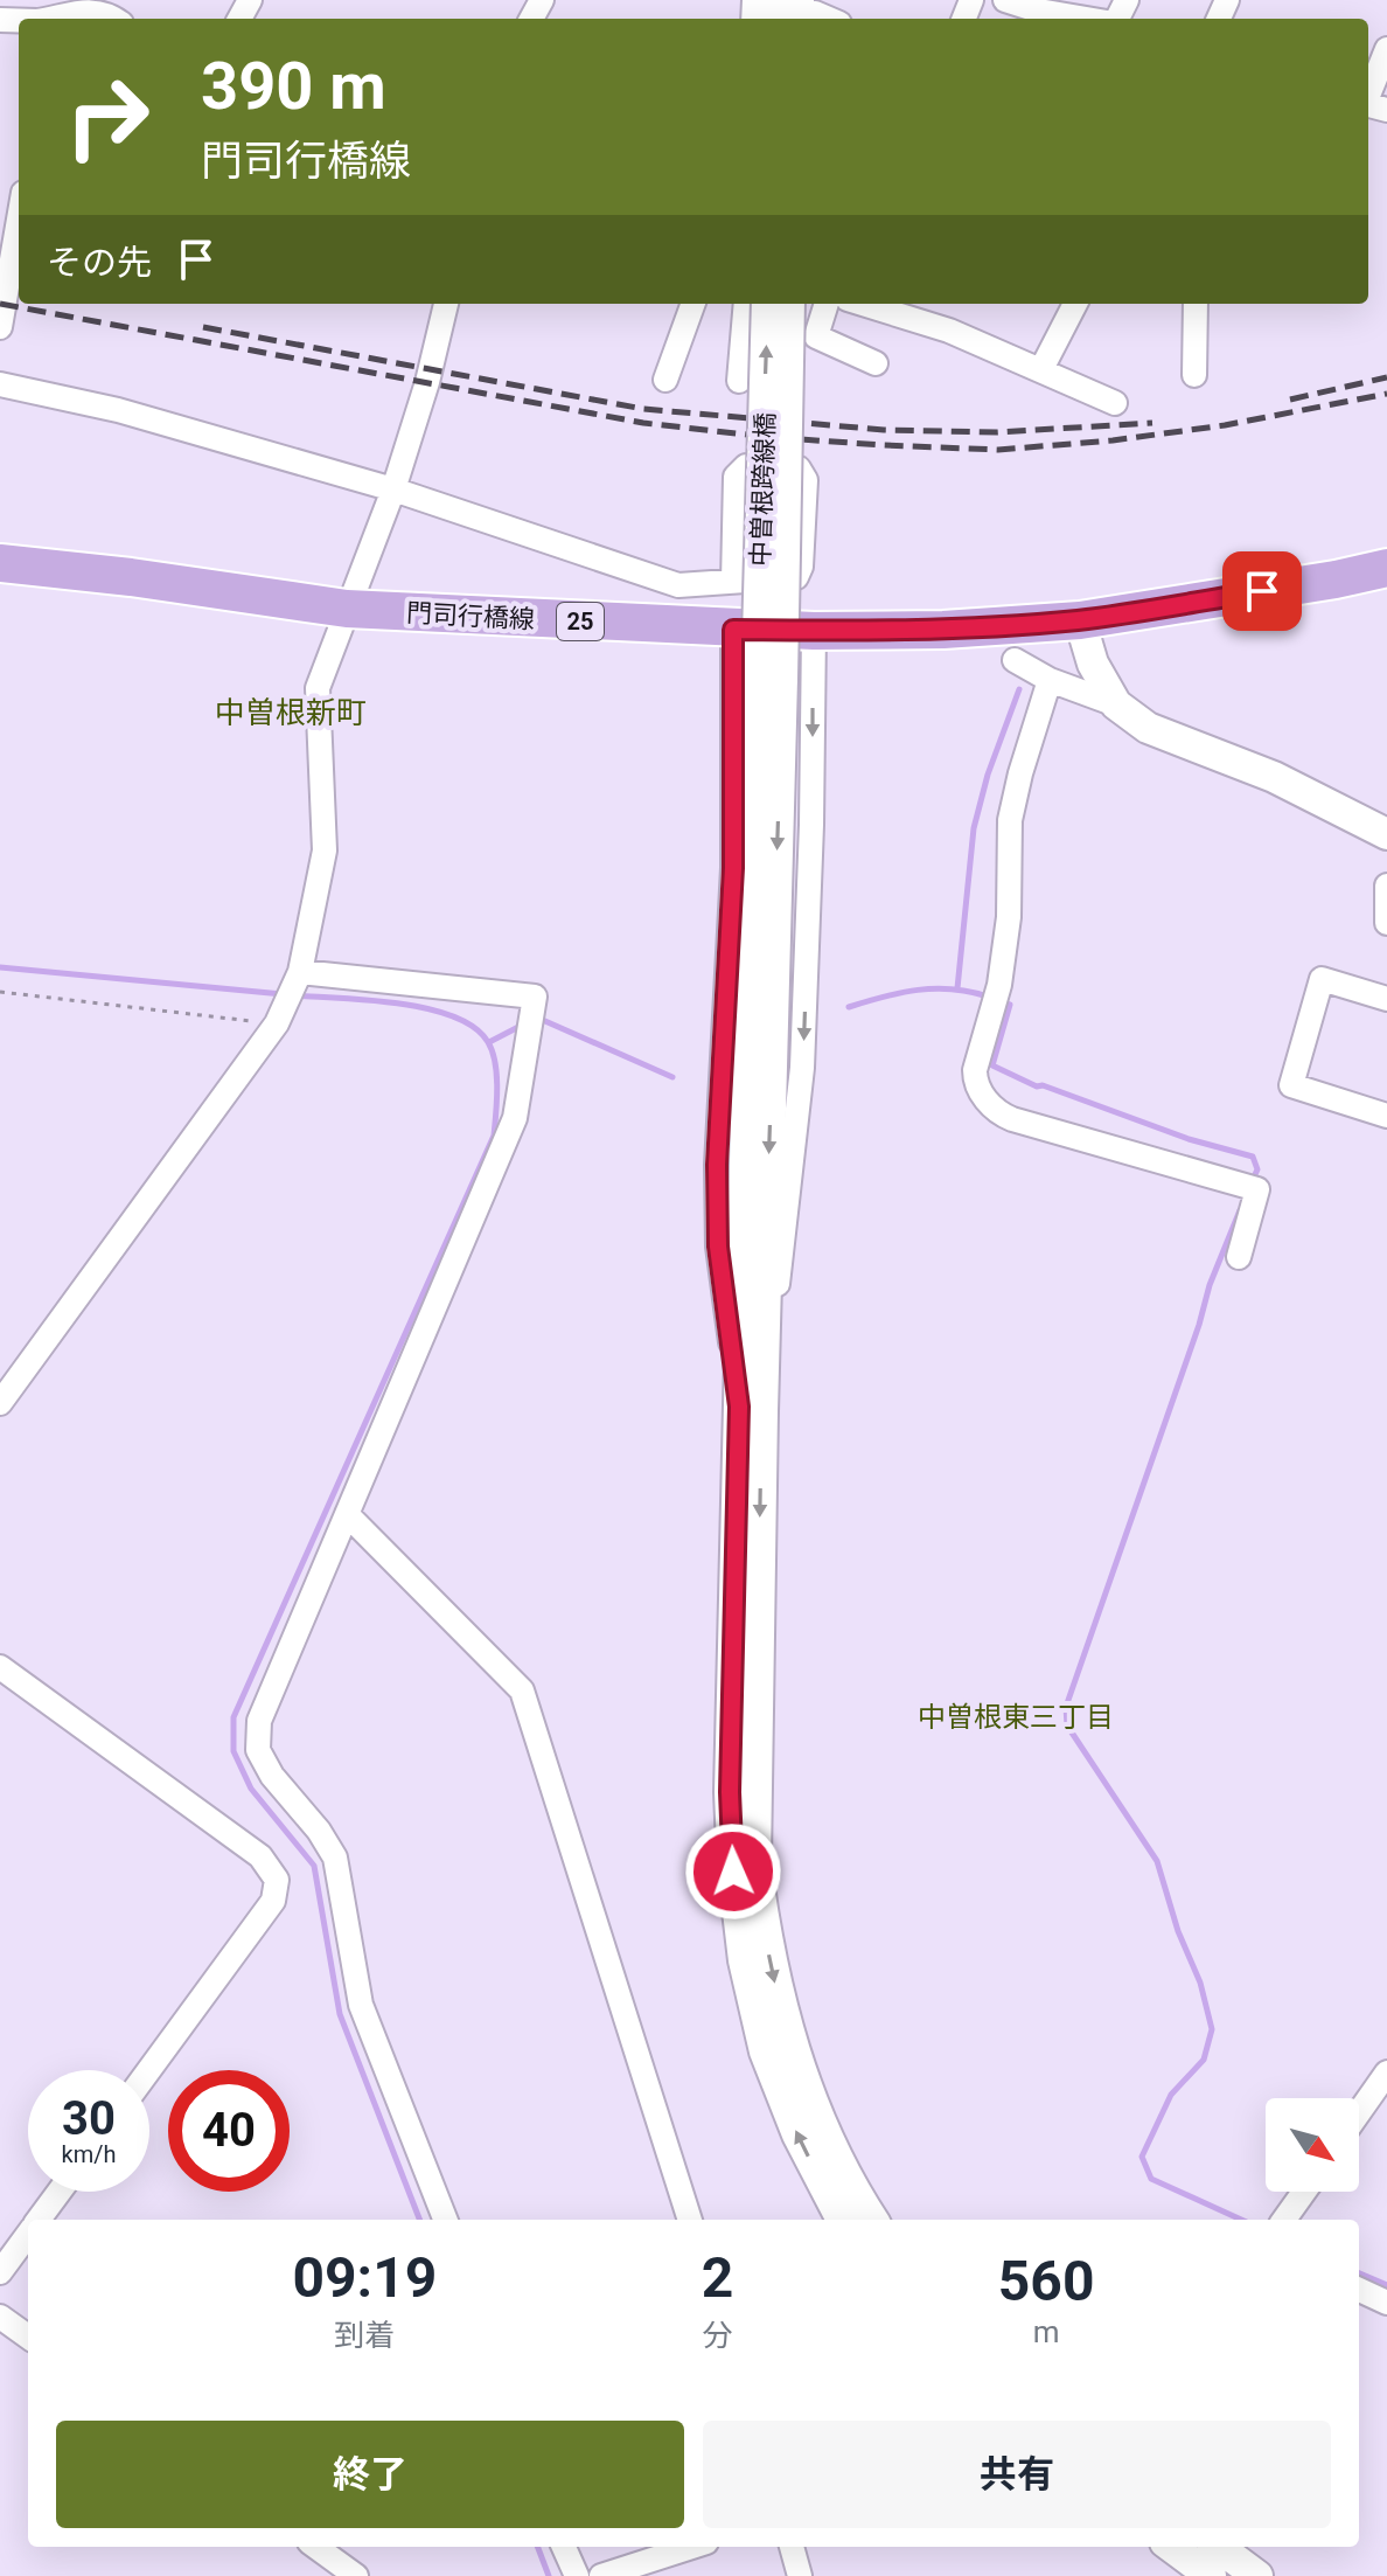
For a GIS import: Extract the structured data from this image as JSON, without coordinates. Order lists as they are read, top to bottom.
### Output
{
  "streets": {
    "main road": ["門司行橋線", "25"],
    "street": ["中曽根跨線橋"]
  },
  "districts": ["中曽根新町", "中曽根東三丁目"],
  "north": "bottom right",
  "page": {
    "turn": ["390 m", "門司行橋線"],
    "then": "その先",
    "speed": "30 km/h",
    "limit": "40",
    "eta": [
      "09:19",
      "到着",
      "2",
      "分",
      "560",
      "m"
    ],
    "buttons": ["終了", "共有"]
  }
}
